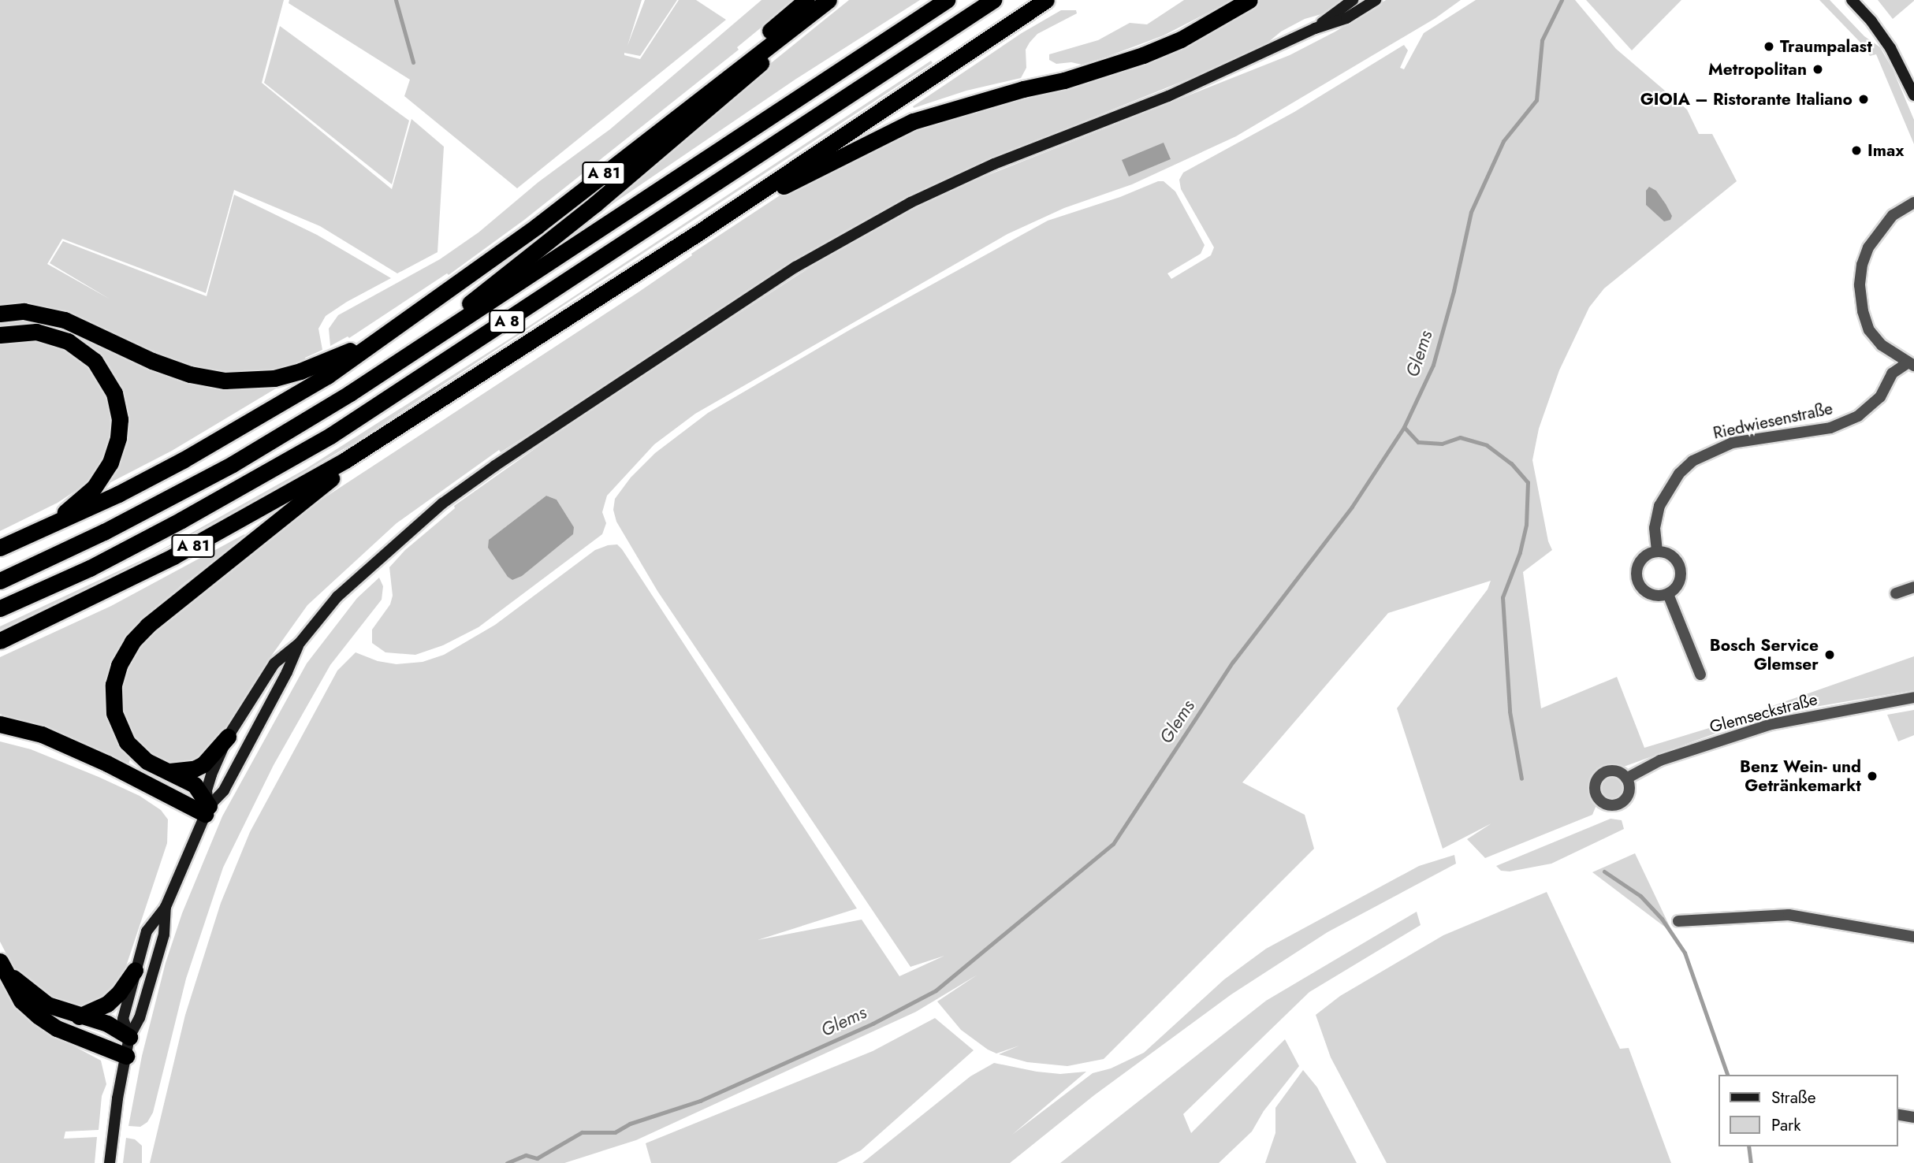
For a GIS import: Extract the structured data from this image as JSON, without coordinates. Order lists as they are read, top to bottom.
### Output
{
  "streets": {
    "highway": ["A 81", "A 8"],
    "street": ["Riedwiesenstraße", "Glemseckstraße"]
  },
  "water": ["Glems"],
  "places": [
    "Traumpalast",
    "Metropolitan",
    "GIOIA – Ristorante Italiano",
    "Imax",
    "Bosch Service Glemser",
    "Benz Wein- und Getränkemarkt"
  ],
  "legend": ["Straße", "Park"]
}
